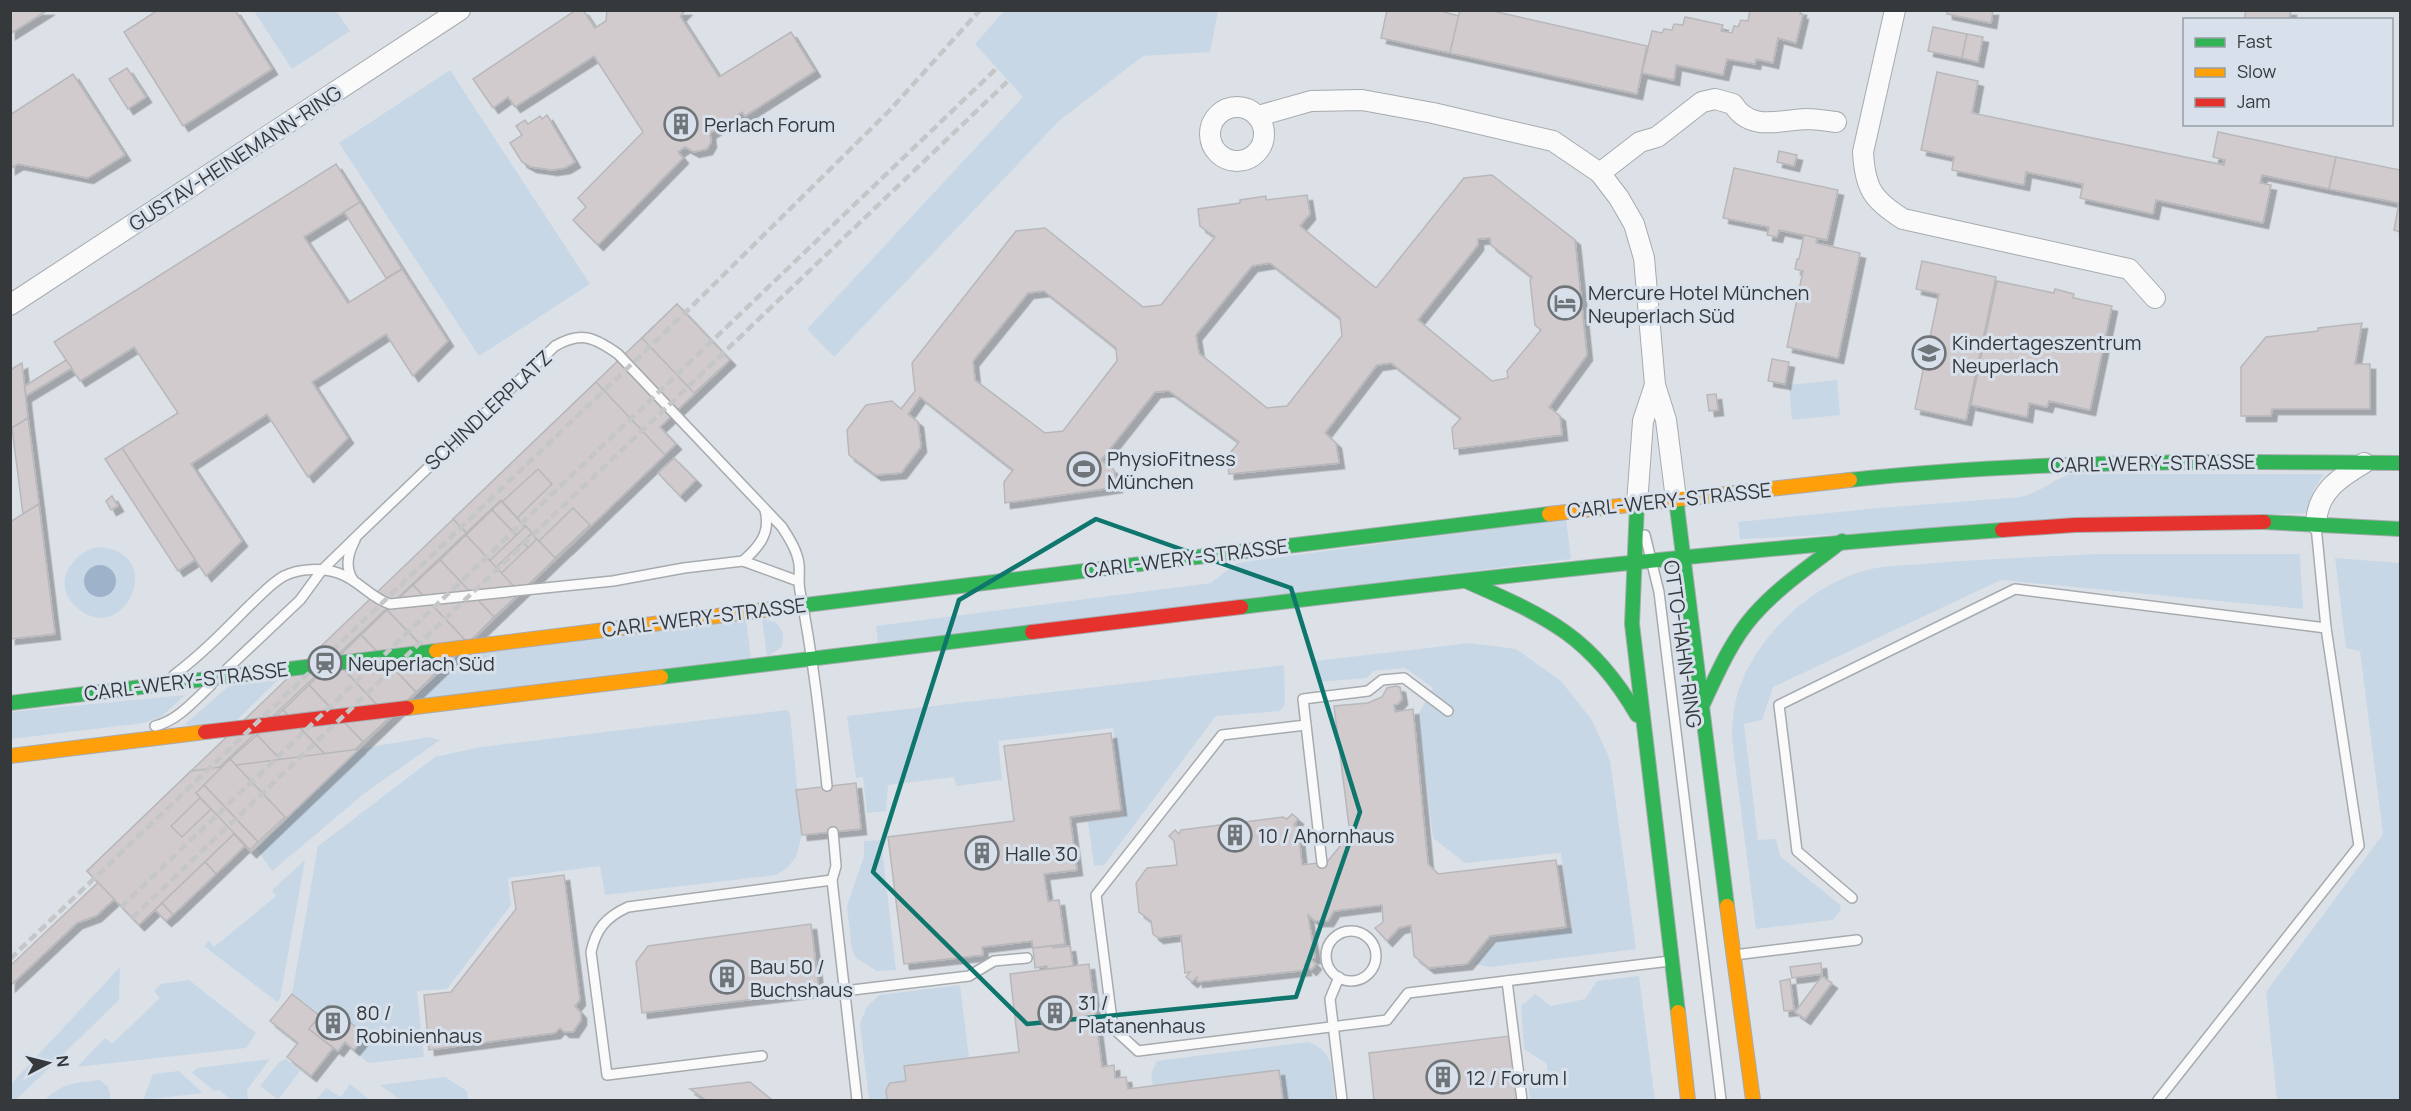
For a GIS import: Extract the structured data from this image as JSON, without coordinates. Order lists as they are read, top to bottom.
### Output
{
  "streets": {
    "main road": ["CARL-WERY-STRASSE", "OTTO-HAHN-RING"],
    "street": ["GUSTAV-HEINEMANN-RING"],
    "lane": ["SCHINDLERPLATZ"]
  },
  "crossings": [
    ["SCHINDLERPLATZ", "CARL-WERY-STRASSE"],
    ["CARL-WERY-STRASSE", "OTTO-HAHN-RING"]
  ],
  "places": {
    "building": [
      "Perlach Forum",
      "10 / Ahornhaus",
      "Halle 30",
      "Bau 50 / Buchshaus",
      "31 / Platanenhaus",
      "80 / Robinienhaus",
      "12 / Forum I"
    ],
    "hotel": ["Mercure Hotel München Neuperlach Süd"],
    "school or university": ["Kindertageszentrum Neuperlach"],
    "sports": ["PhysioFitness München"],
    "station": ["Neuperlach Süd"]
  },
  "legend": ["Fast", "Slow", "Jam"],
  "north": "right"
}
